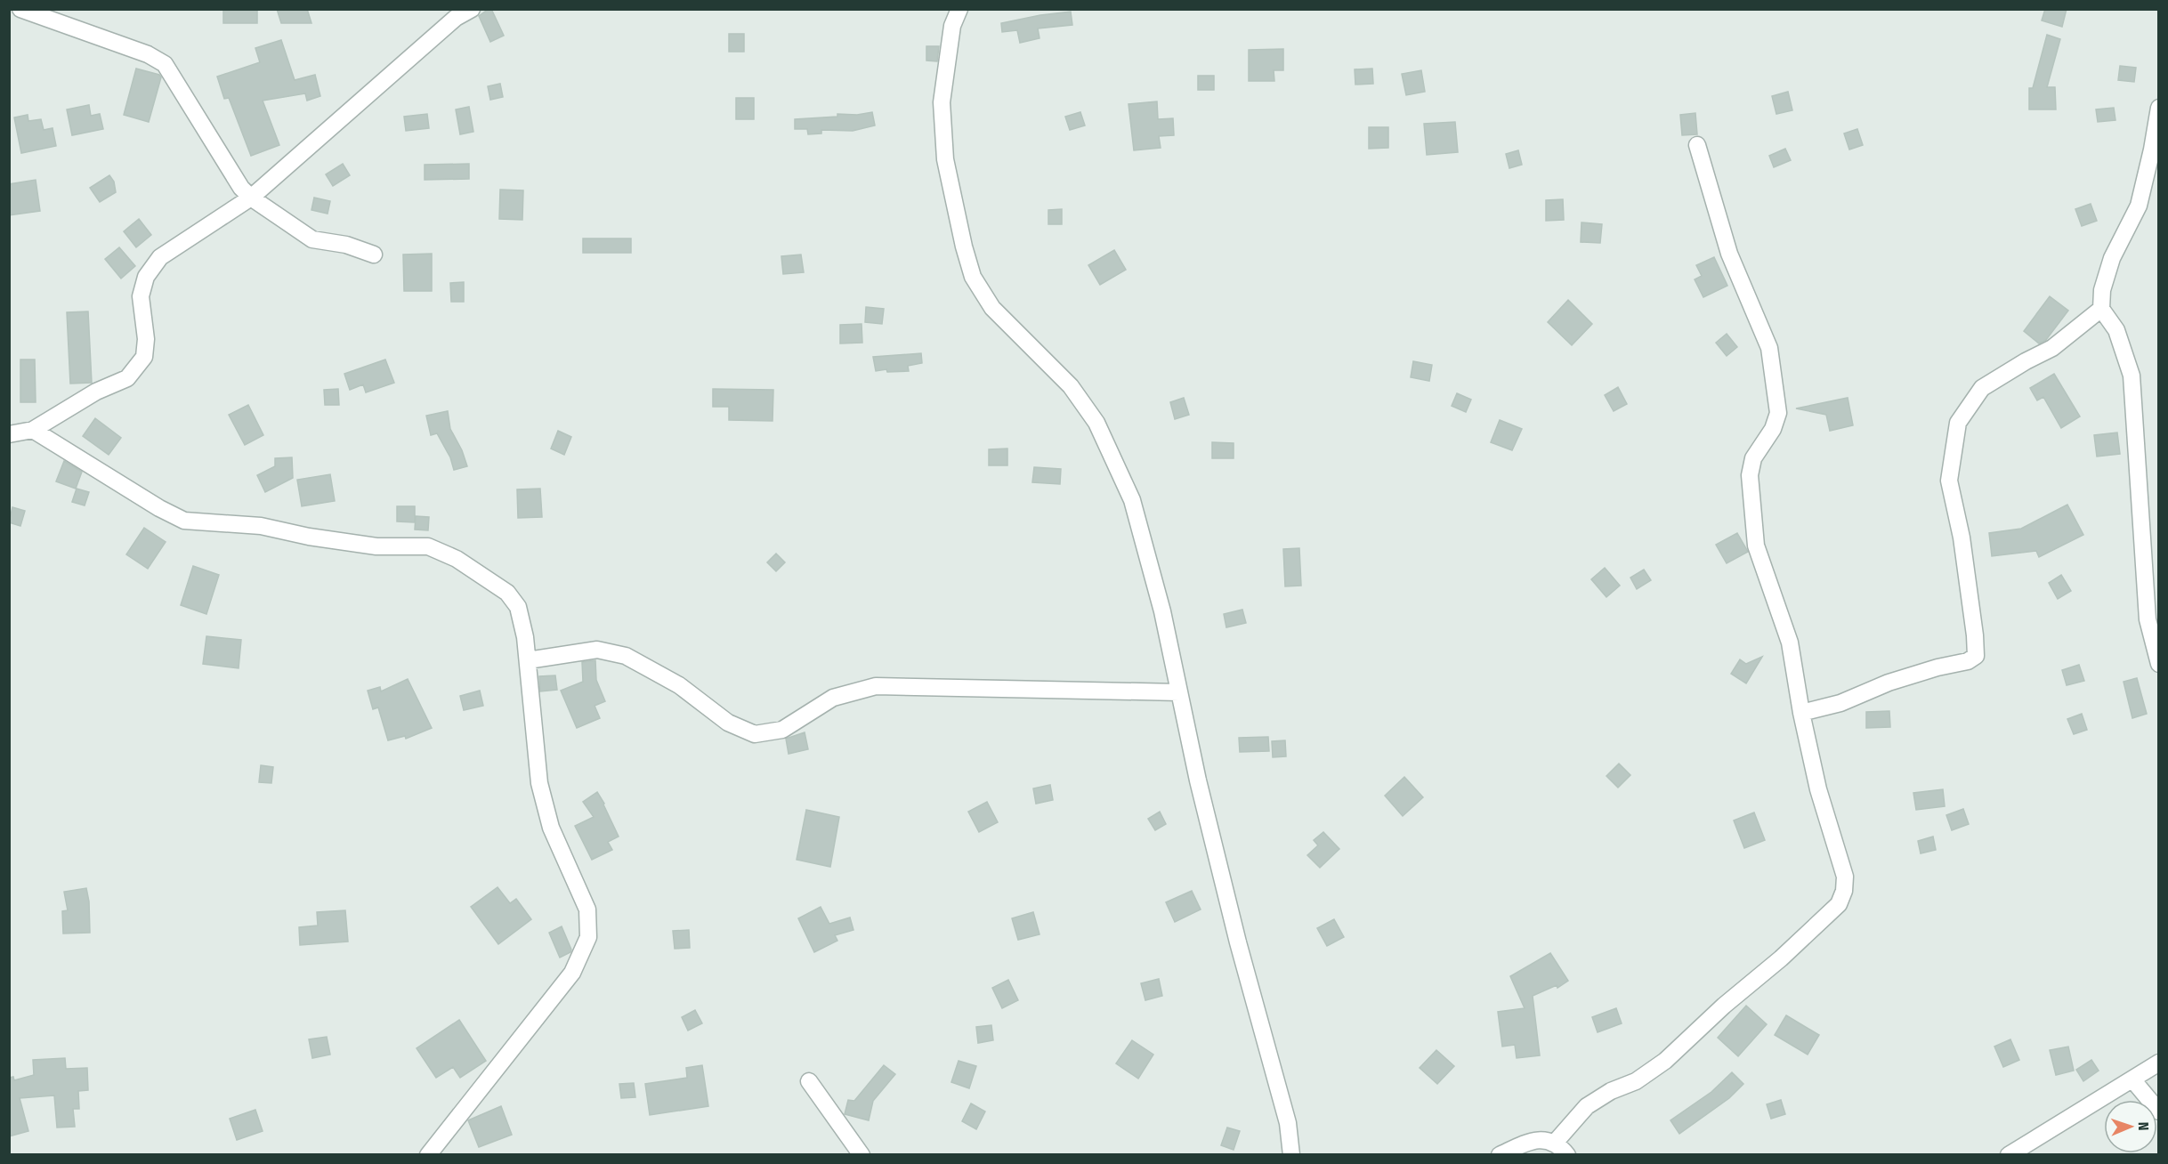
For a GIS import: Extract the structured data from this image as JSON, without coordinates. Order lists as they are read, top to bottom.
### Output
{
  "north": "right"
}
